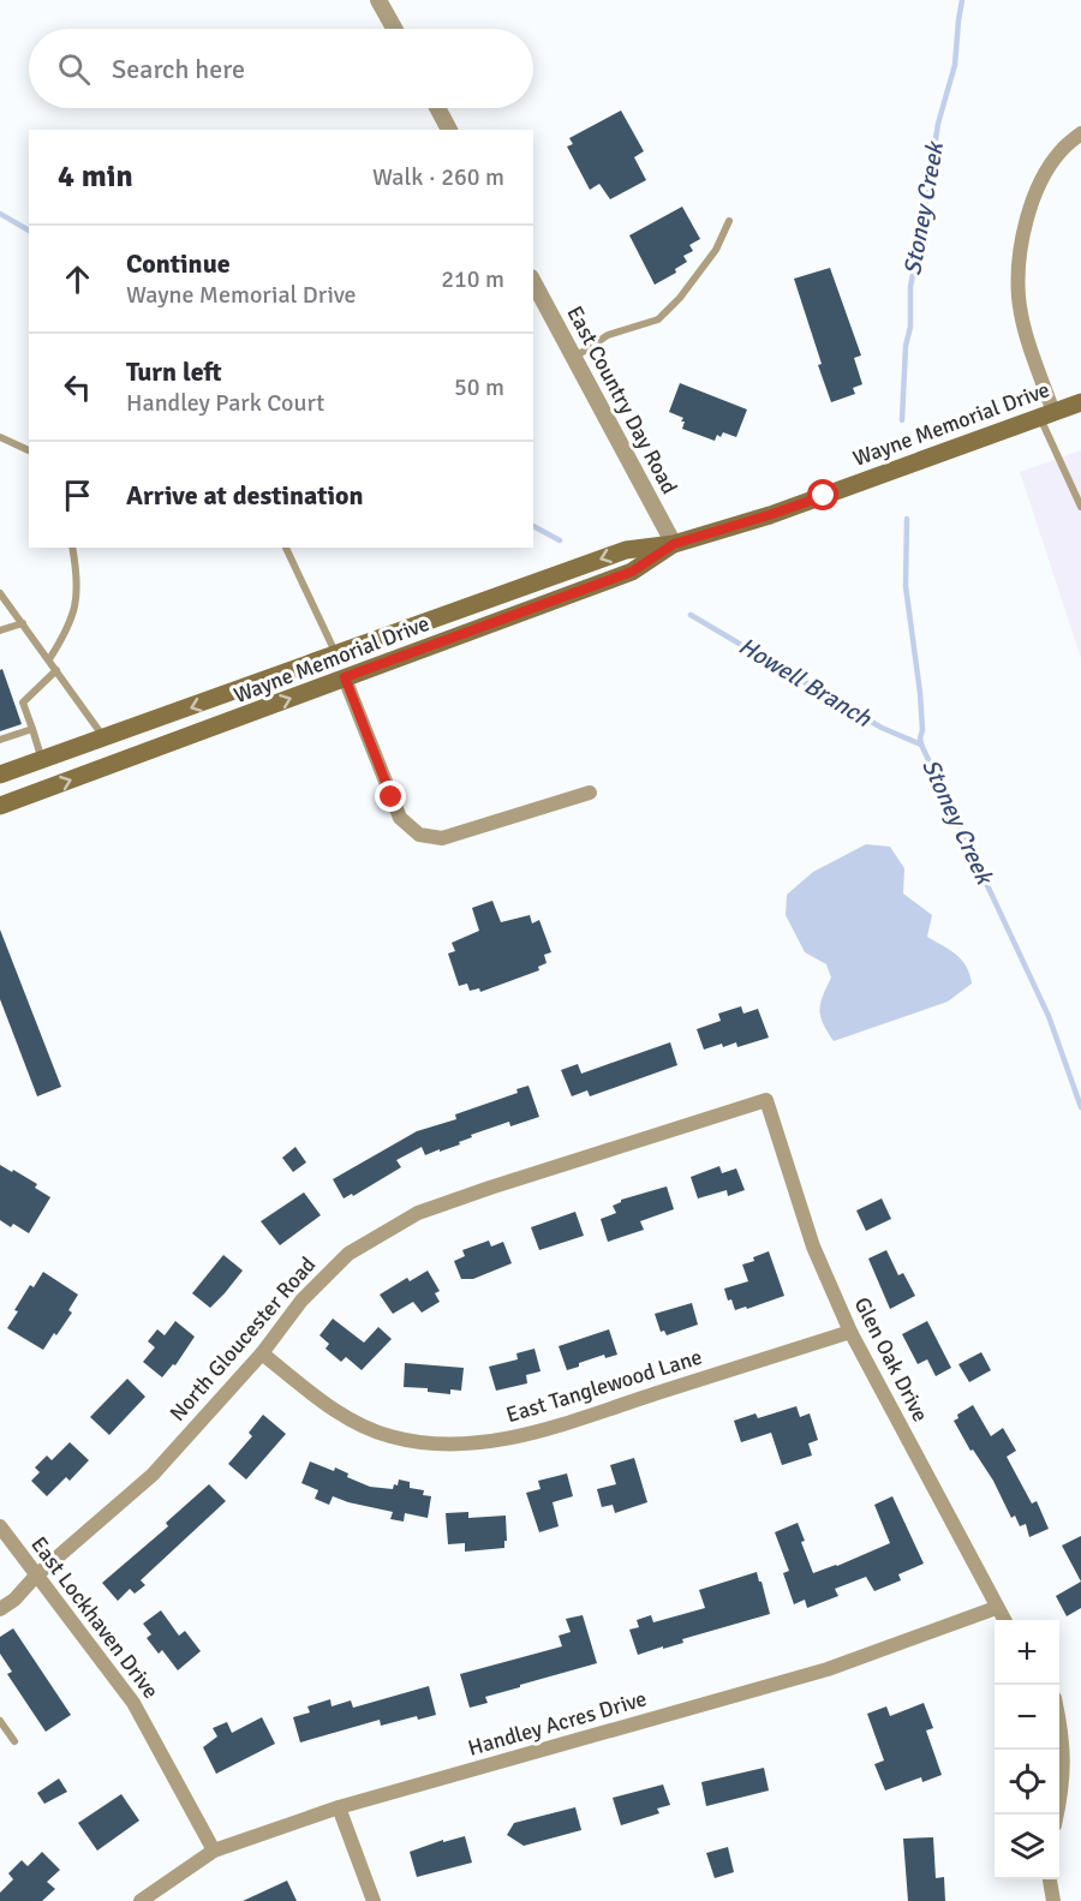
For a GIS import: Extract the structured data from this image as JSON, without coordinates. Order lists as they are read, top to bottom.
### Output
{
  "streets": {
    "main road": ["Wayne Memorial Drive"],
    "street": [
      "East Country Day Road",
      "North Gloucester Road",
      "Glen Oak Drive",
      "East Tanglewood Lane",
      "East Lockhaven Drive",
      "Handley Acres Drive"
    ]
  },
  "crossings": [
    ["East Country Day Road", "Wayne Memorial Drive"],
    ["North Gloucester Road", "Glen Oak Drive"],
    ["North Gloucester Road", "East Tanglewood Lane"],
    ["North Gloucester Road", "East Lockhaven Drive"],
    ["Glen Oak Drive", "East Tanglewood Lane"],
    ["Glen Oak Drive", "Handley Acres Drive"],
    ["East Lockhaven Drive", "Handley Acres Drive"]
  ],
  "water": ["Stoney Creek", "Howell Branch"],
  "page": {
    "search": "Search here",
    "heading": ["4 min", "Walk · 260 m"],
    "list": [
      ["Continue", "Wayne Memorial Drive", "210 m"],
      ["Turn left", "Handley Park Court", "50 m"],
      "Arrive at destination"
    ],
    "map_buttons": ["+", "−"]
  }
}
